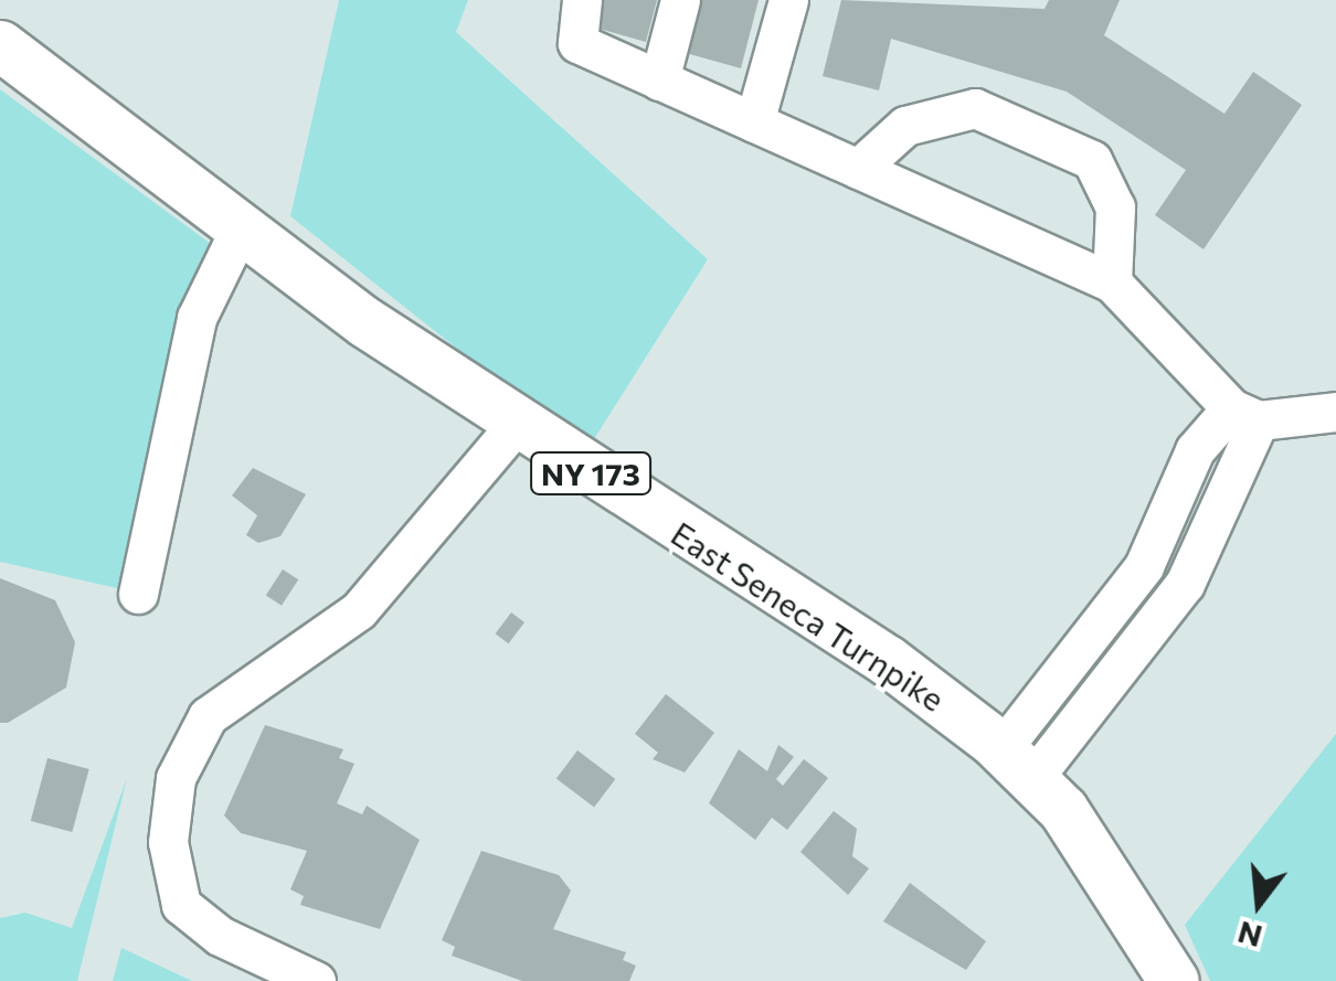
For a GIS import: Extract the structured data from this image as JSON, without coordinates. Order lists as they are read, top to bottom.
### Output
{
  "streets": {
    "main road": ["NY 173", "East Seneca Turnpike"]
  },
  "north": "bottom"
}
